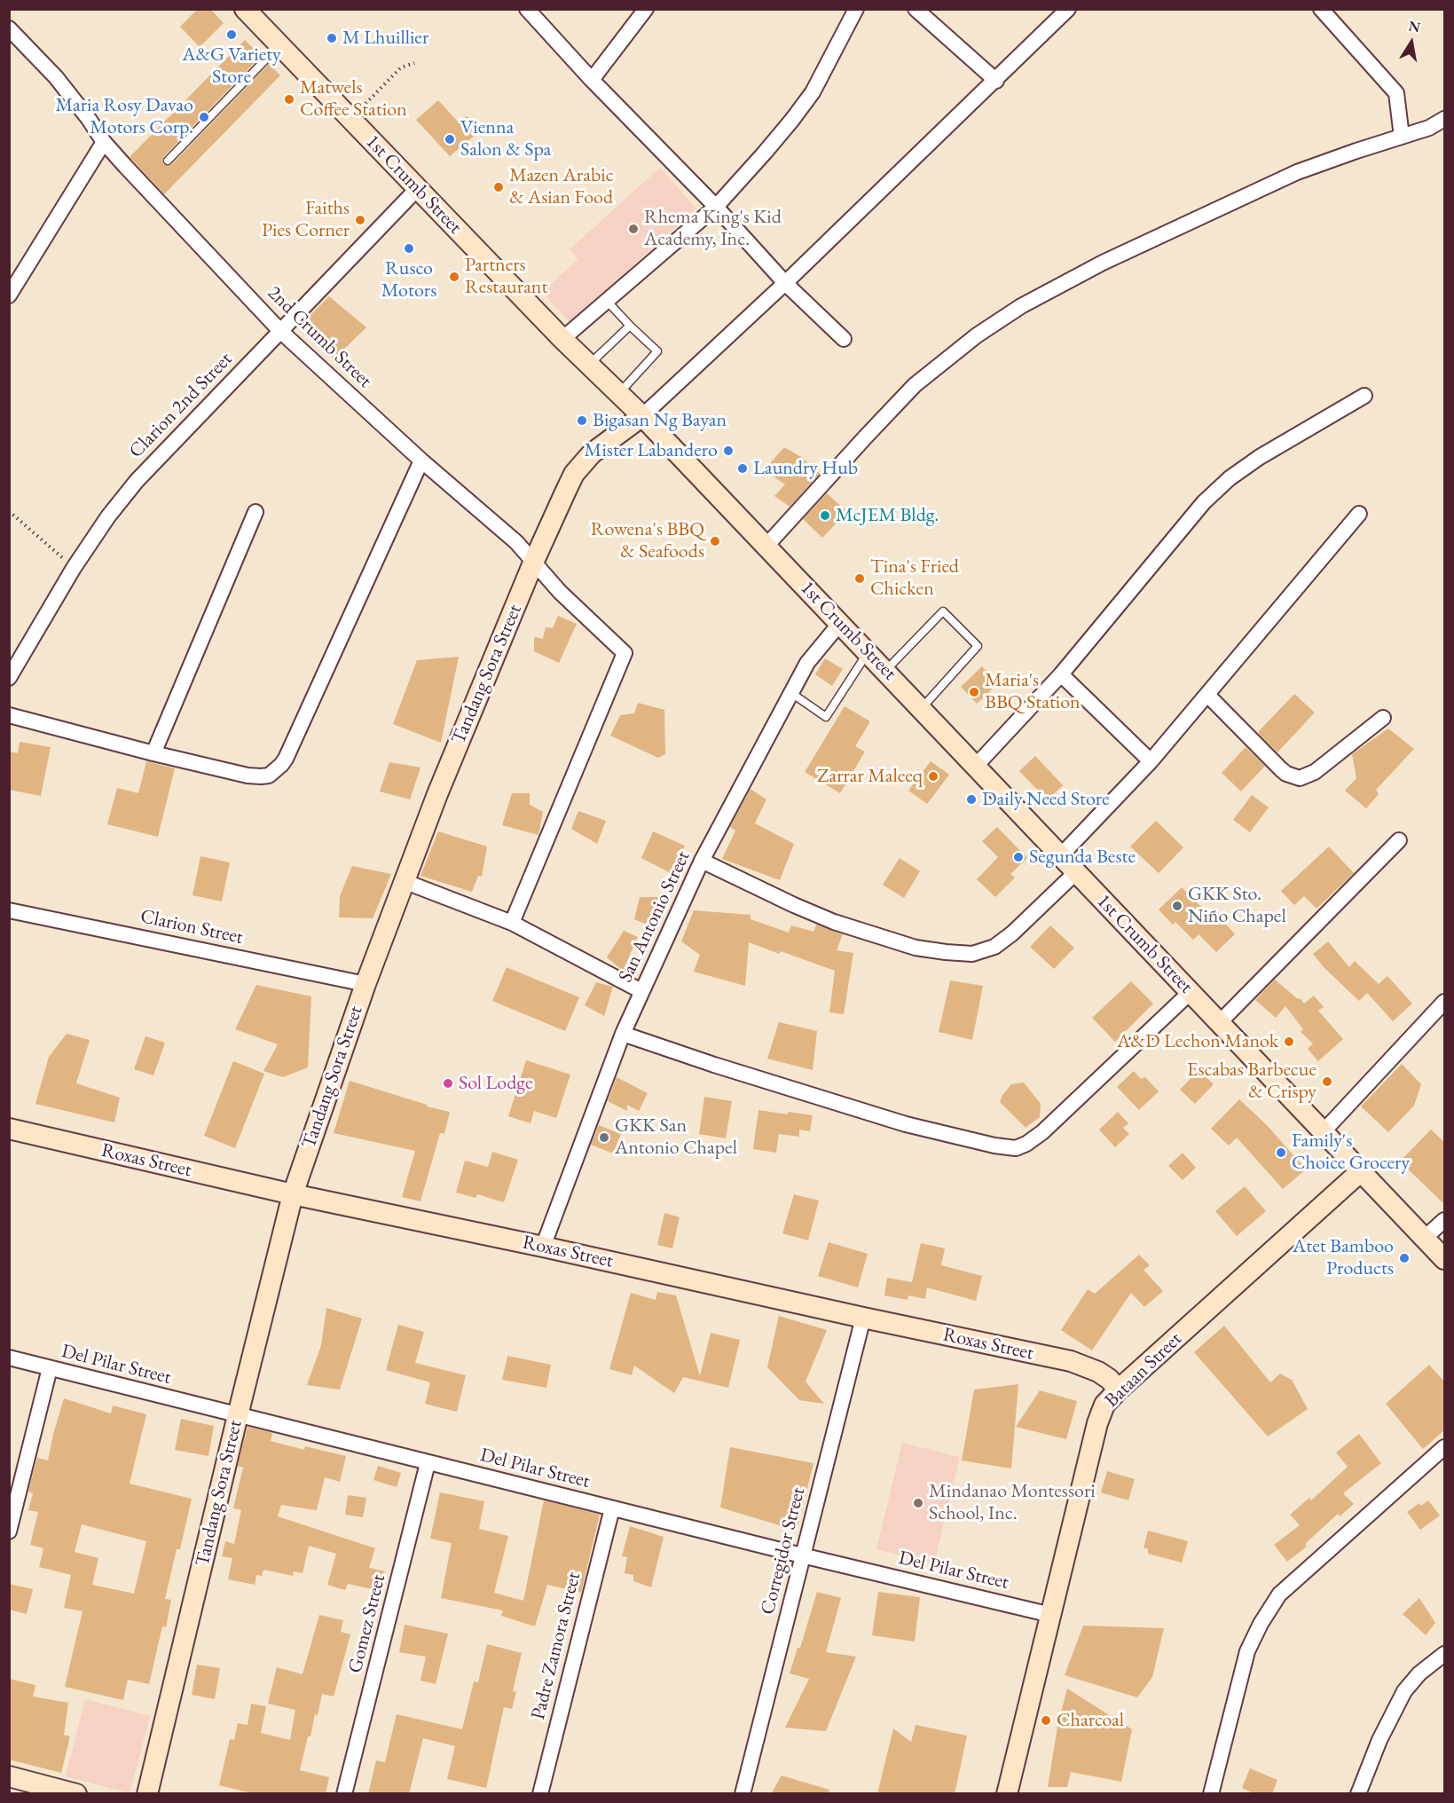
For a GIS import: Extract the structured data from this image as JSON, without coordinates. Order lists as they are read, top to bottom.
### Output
{
  "streets": {
    "street": [
      "1st Crumb Street",
      "2nd Crumb Street",
      "Clarion 2nd Street",
      "Tandang Sora Street",
      "San Antonio Street",
      "Clarion Street",
      "Roxas Street",
      "Del Pilar Street",
      "Bataan Street",
      "Corregidor Street",
      "Gomez Street",
      "Padre Zamora Street"
    ]
  },
  "crossings": [
    ["1st Crumb Street", "Clarion 2nd Street"],
    ["1st Crumb Street", "Tandang Sora Street"],
    ["1st Crumb Street", "San Antonio Street"],
    ["1st Crumb Street", "Bataan Street"],
    ["2nd Crumb Street", "Clarion 2nd Street"],
    ["2nd Crumb Street", "Tandang Sora Street"],
    ["Tandang Sora Street", "Clarion Street"],
    ["Tandang Sora Street", "Roxas Street"],
    ["Tandang Sora Street", "Del Pilar Street"],
    ["San Antonio Street", "Roxas Street"],
    ["Roxas Street", "Bataan Street"],
    ["Roxas Street", "Corregidor Street"],
    ["Del Pilar Street", "Bataan Street"],
    ["Del Pilar Street", "Corregidor Street"],
    ["Del Pilar Street", "Gomez Street"],
    ["Del Pilar Street", "Padre Zamora Street"]
  ],
  "places": [
    "A&G Variety Store",
    "M Lhuillier",
    "Matwels Coffee Station",
    "Maria Rosy Davao Motors Corp.",
    "Vienna Salon & Spa",
    "Mazen Arabic & Asian Food",
    "Faiths Pies Corner",
    "Rhema King's Kid Academy, Inc.",
    "Rusco Motors",
    "Partners Restaurant",
    "Bigasan Ng Bayan",
    "Mister Labandero",
    "Laundry Hub",
    "McJEM Bldg.",
    "Rowena's BBQ & Seafoods",
    "Tina's Fried Chicken",
    "Maria's BBQ Station",
    "Zarrar Maleeq",
    "Daily Need Store",
    "Segunda Beste",
    "GKK Sto. Niño Chapel",
    "A&D Lechon Manok",
    "Escabas Barbecue & Crispy",
    "Sol Lodge",
    "GKK San Antonio Chapel",
    "Family's Choice Grocery",
    "Atet Bamboo Products",
    "Mindanao Montessori School, Inc.",
    "Charcoal"
  ],
  "north": "top"
}
